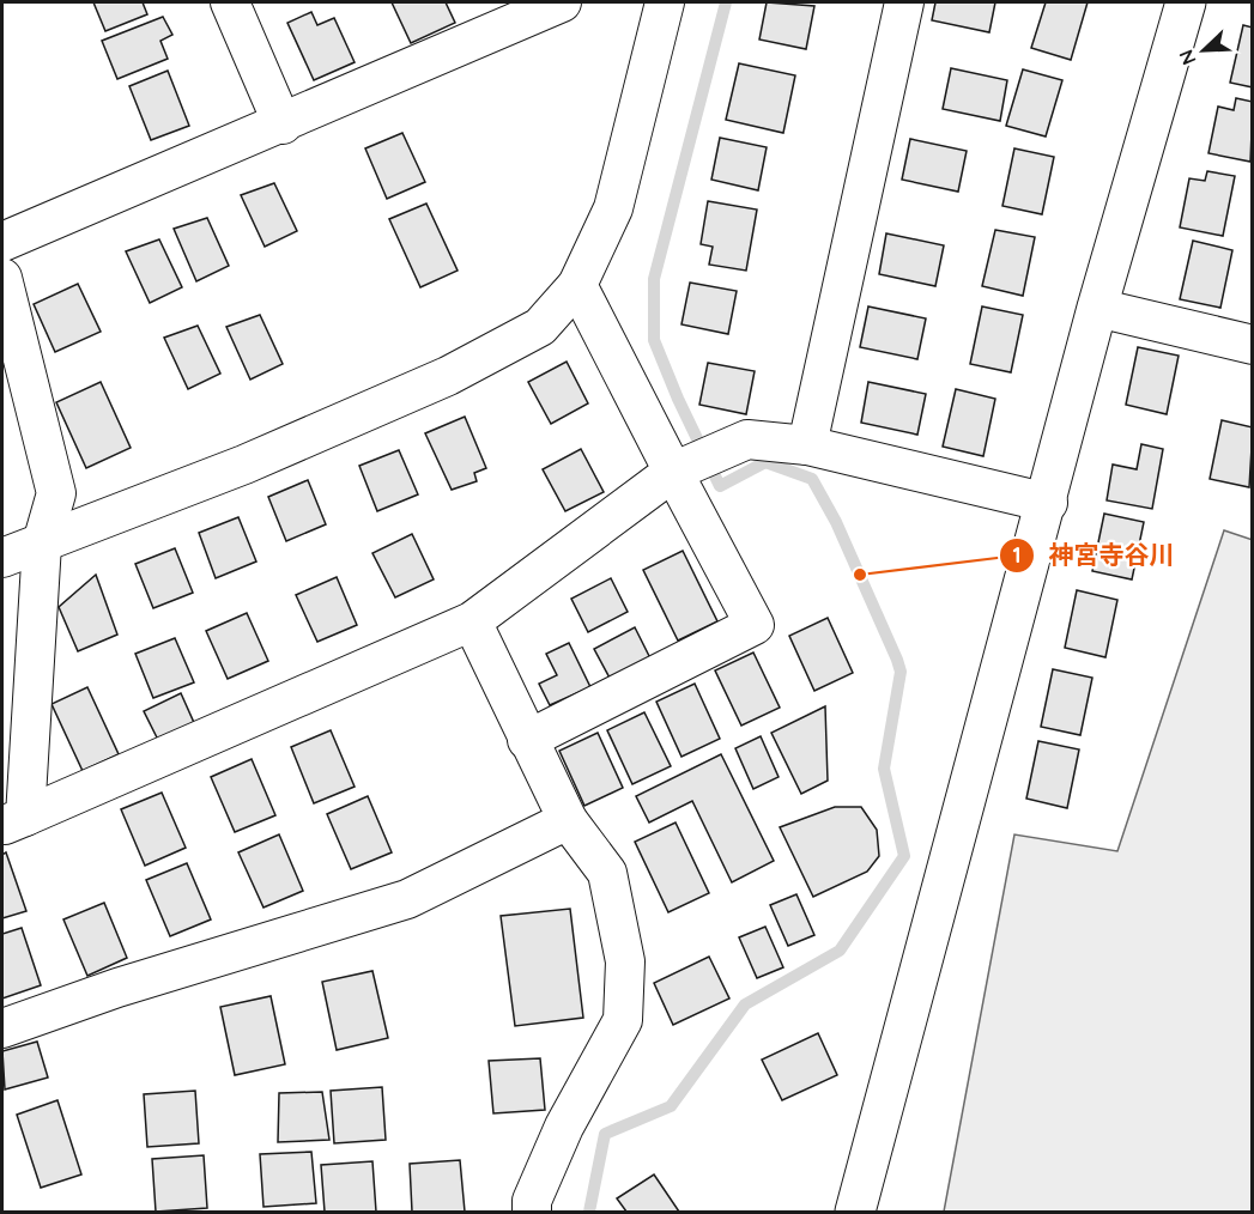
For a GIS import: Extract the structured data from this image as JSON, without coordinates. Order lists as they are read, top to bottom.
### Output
{
  "places": ["神宮寺谷川"],
  "north": "bottom left"
}
